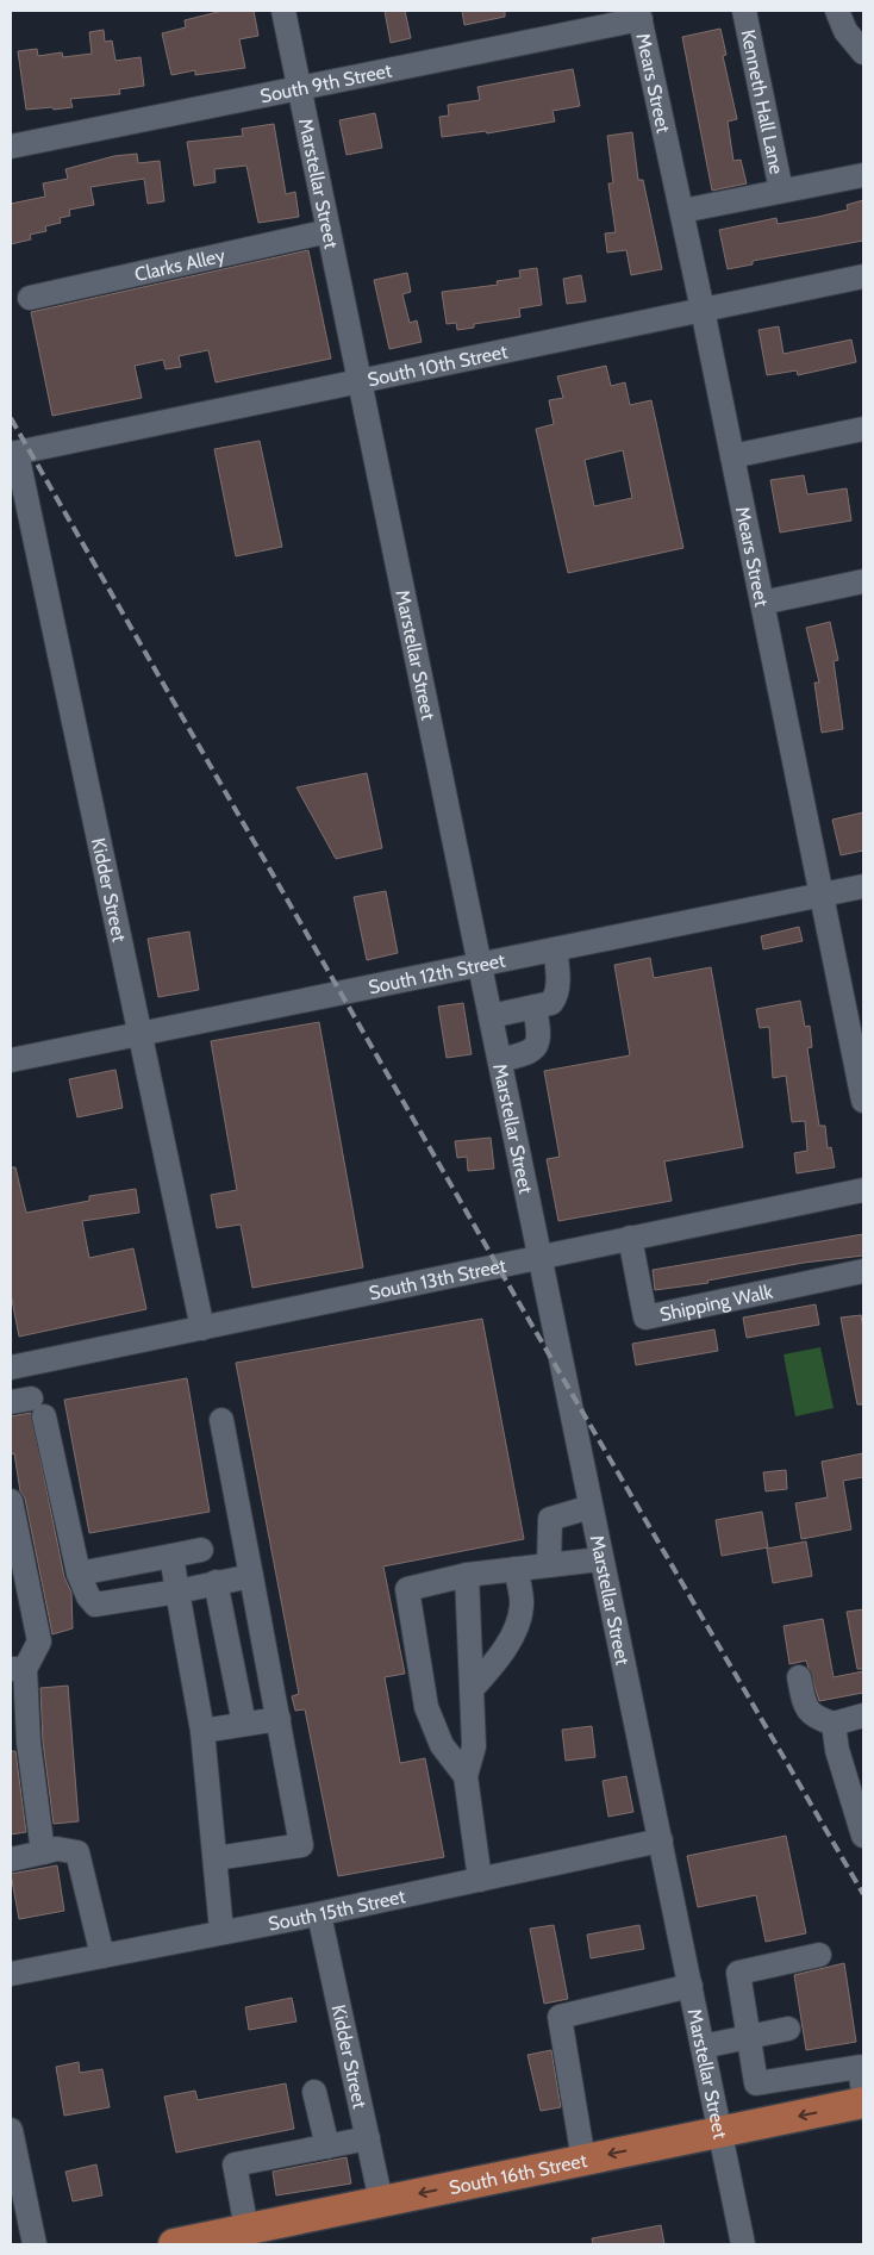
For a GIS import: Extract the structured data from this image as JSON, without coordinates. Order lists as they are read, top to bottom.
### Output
{
  "streets": {
    "main road": ["South 16th Street"],
    "street": [
      "South 9th Street",
      "Mears Street",
      "Kenneth Hall Lane",
      "Marstellar Street",
      "Clarks Alley",
      "South 10th Street",
      "Kidder Street",
      "South 12th Street",
      "South 13th Street",
      "Shipping Walk",
      "South 15th Street"
    ]
  },
  "crossings": [
    ["South 9th Street", "Mears Street"],
    ["South 9th Street", "Marstellar Street"],
    ["Mears Street", "South 10th Street"],
    ["Mears Street", "South 12th Street"],
    ["Marstellar Street", "Clarks Alley"],
    ["Marstellar Street", "South 10th Street"],
    ["Marstellar Street", "South 12th Street"],
    ["Marstellar Street", "South 13th Street"],
    ["Marstellar Street", "South 15th Street"],
    ["Marstellar Street", "South 16th Street"],
    ["South 10th Street", "Kidder Street"],
    ["Kidder Street", "South 12th Street"],
    ["Kidder Street", "South 13th Street"],
    ["Kidder Street", "South 15th Street"],
    ["Kidder Street", "South 16th Street"],
    ["South 13th Street", "Shipping Walk"]
  ],
  "one_way": ["South 16th Street"]
}
